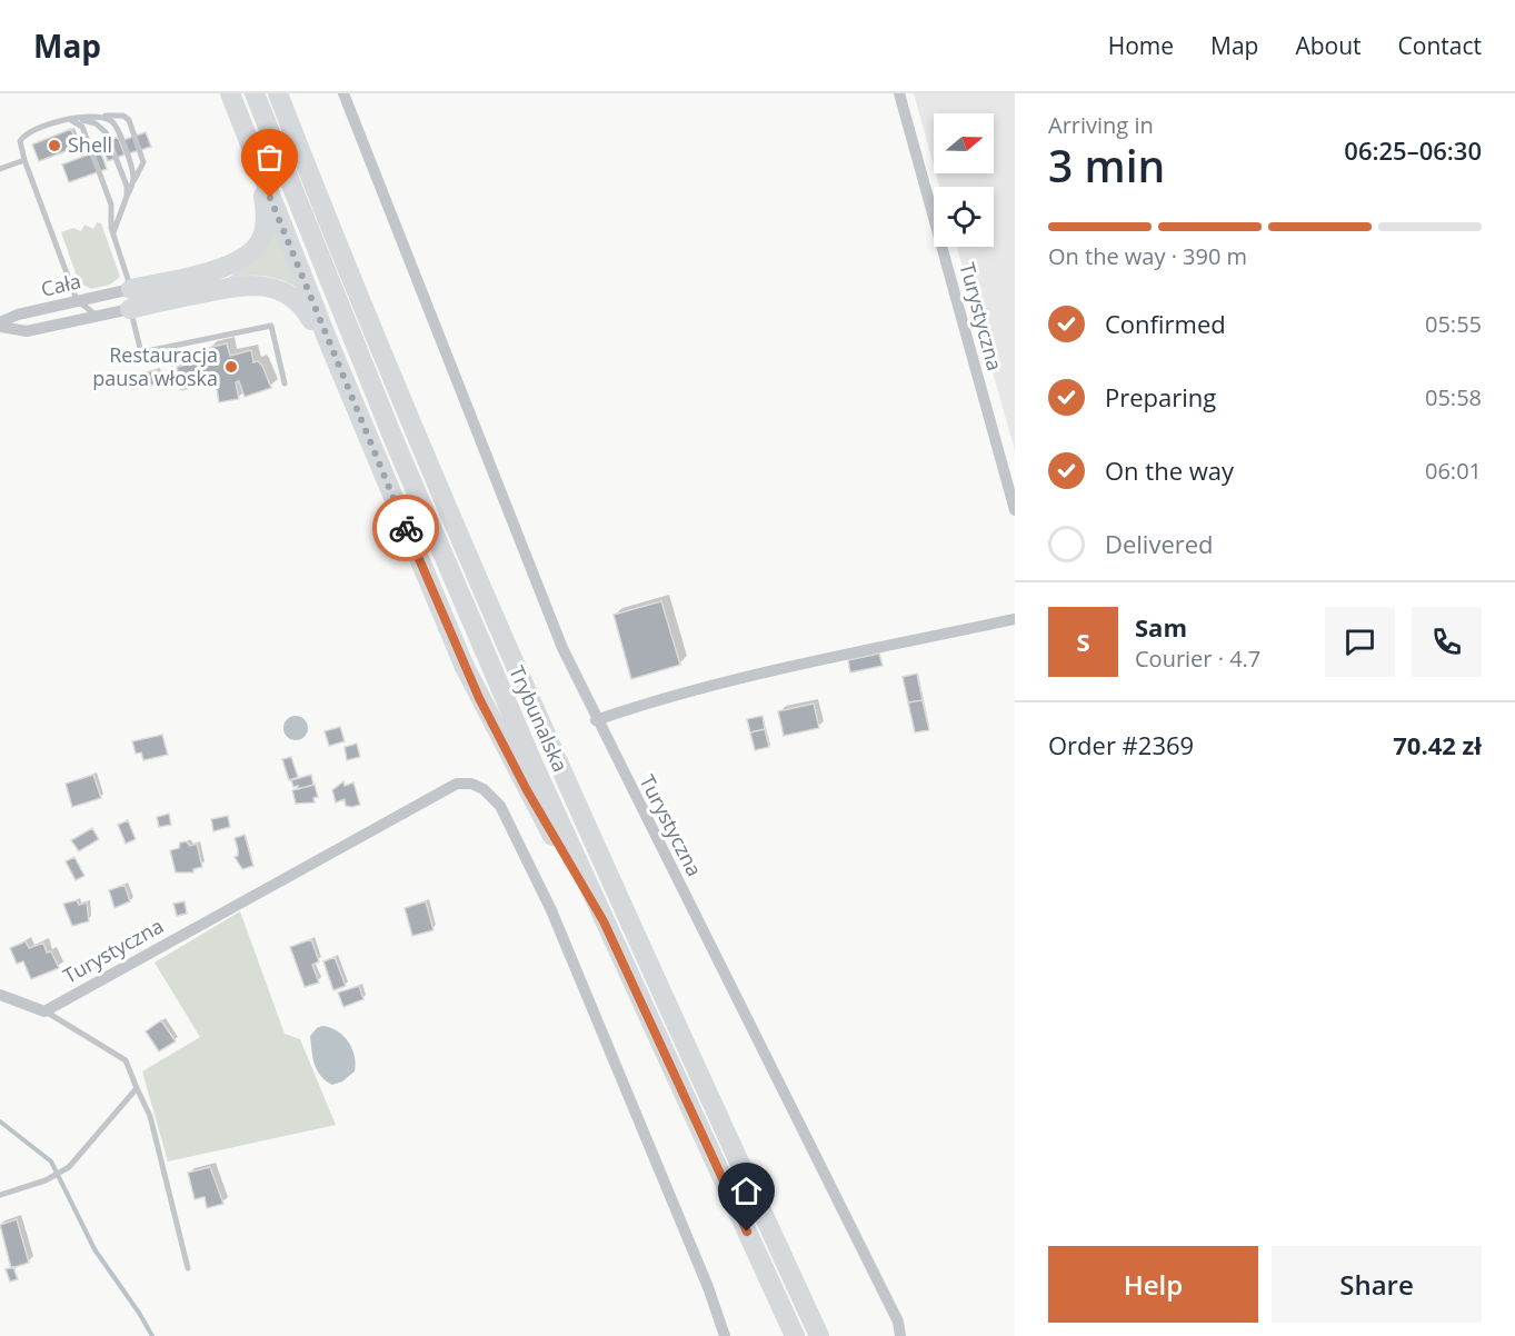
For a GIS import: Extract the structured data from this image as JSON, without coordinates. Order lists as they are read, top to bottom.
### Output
{
  "streets": {
    "highway": ["Trybunalska"],
    "street": ["Cała", "Turystyczna"]
  },
  "places": ["Shell", "Restauracja pausa włoska"],
  "north": "right",
  "page": {
    "header": "Map",
    "nav": [
      "Home",
      "Map",
      "About",
      "Contact"
    ],
    "heading": ["3 min", "Arriving in", "06:25–06:30"],
    "panel": [
      "Sam",
      "Courier · 4.7",
      "Order #2369",
      "70.42 zł"
    ],
    "bar": "On the way · 390 m",
    "list": [
      ["Confirmed", "05:55"],
      ["Preparing", "05:58"],
      ["On the way", "06:01"],
      "Delivered"
    ],
    "round": "S",
    "buttons": ["Help", "Share"]
  }
}
